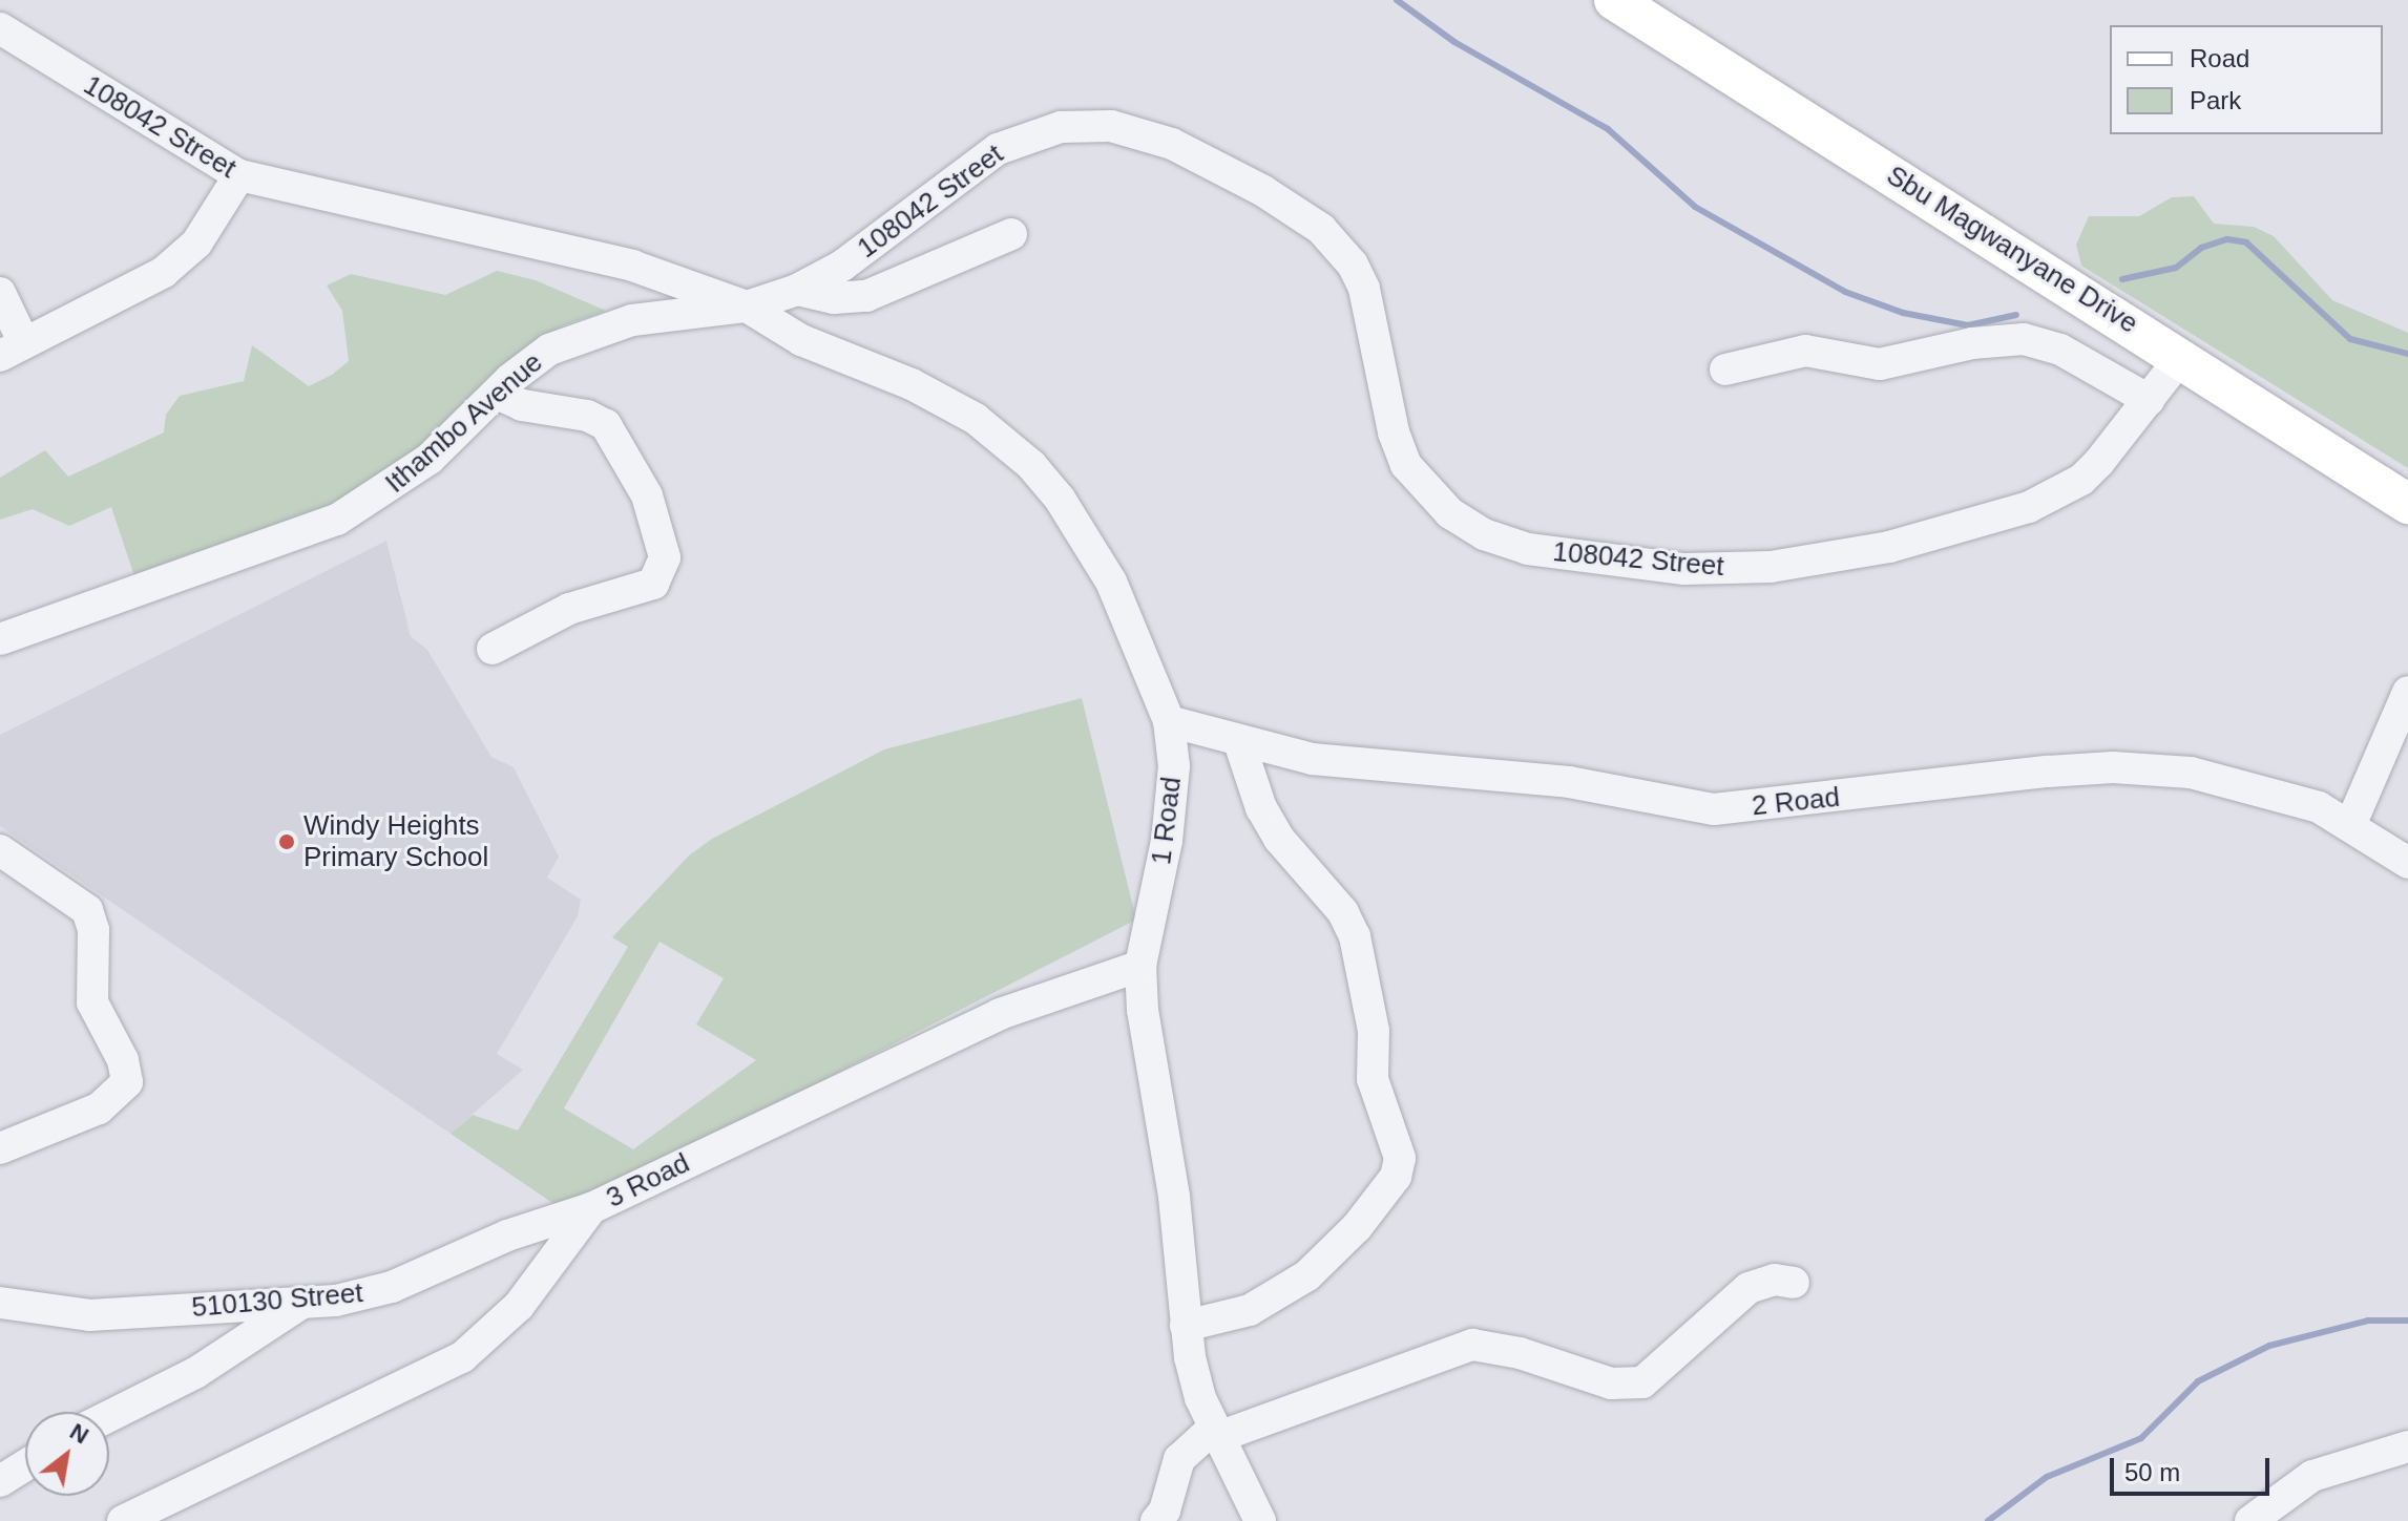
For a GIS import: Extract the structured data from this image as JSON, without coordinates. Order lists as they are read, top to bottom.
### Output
{
  "streets": {
    "main road": ["Sbu Magwanyane Drive"],
    "street": [
      "108042 Street",
      "Ithambo Avenue",
      "2 Road",
      "1 Road",
      "3 Road",
      "510130 Street"
    ]
  },
  "crossings": [
    ["108042 Street", "Sbu Magwanyane Drive"],
    ["108042 Street", "Ithambo Avenue"],
    ["108042 Street", "1 Road"],
    ["Ithambo Avenue", "1 Road"],
    ["2 Road", "1 Road"],
    ["1 Road", "3 Road"],
    ["3 Road", "510130 Street"]
  ],
  "places": ["Windy Heights Primary School"],
  "legend": ["Road", "Park"],
  "scale_bar": "50 m",
  "north": "top right"
}
